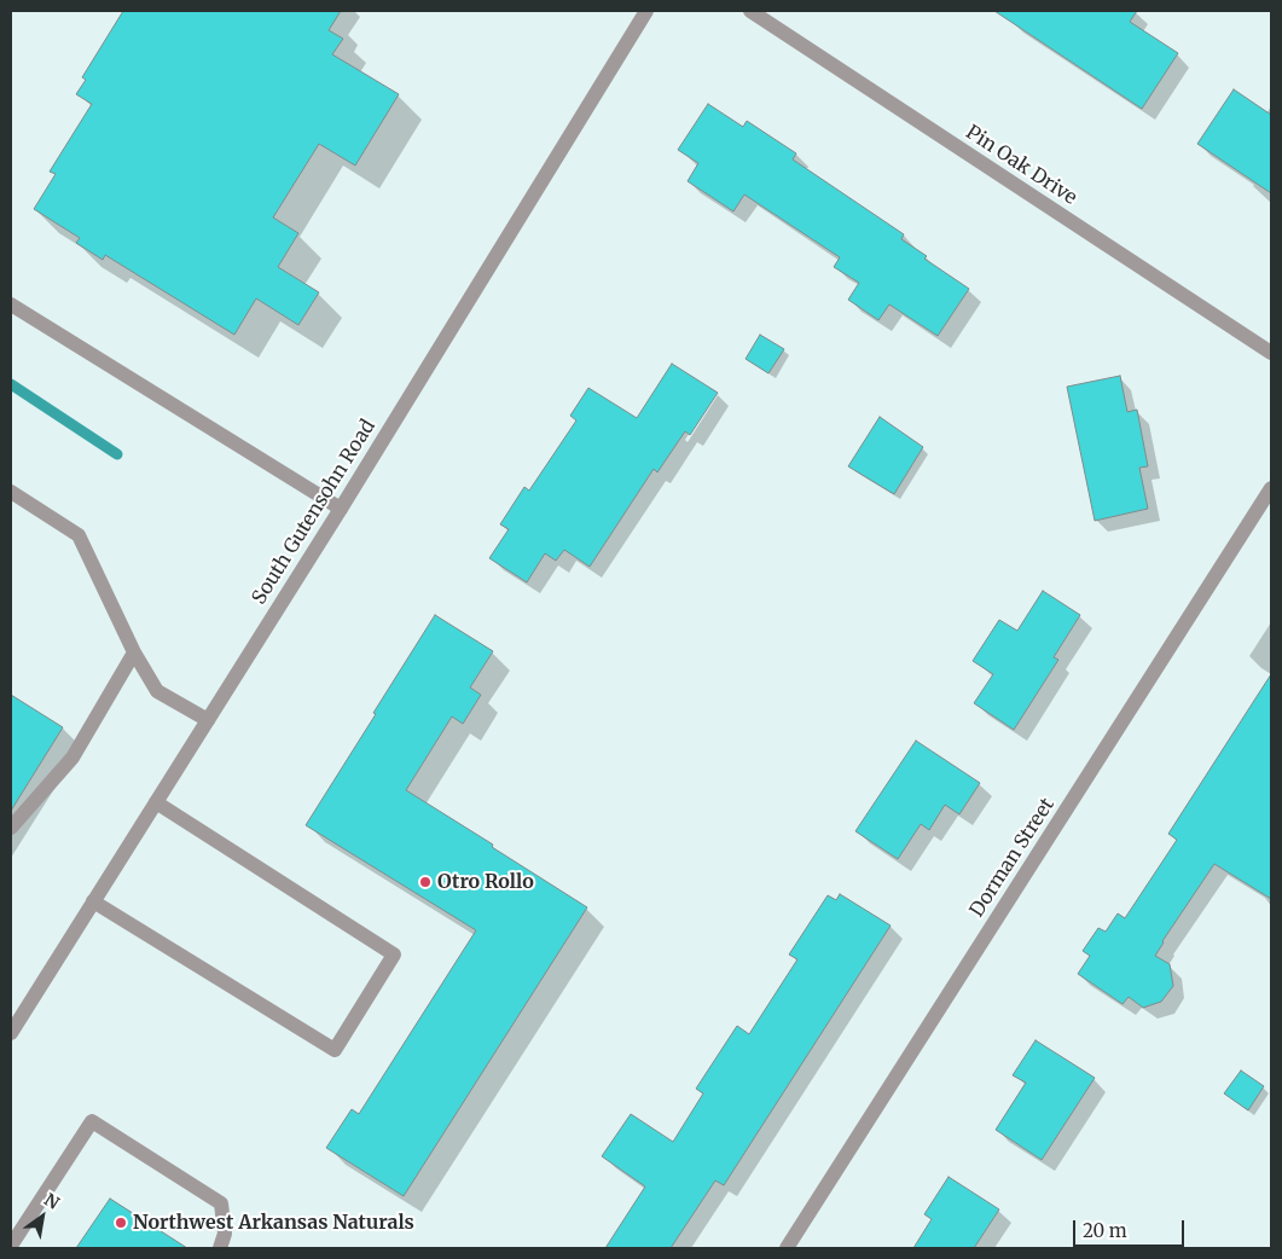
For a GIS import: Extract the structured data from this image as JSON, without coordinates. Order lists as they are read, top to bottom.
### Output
{
  "streets": {
    "street": ["Pin Oak Drive", "South Gutensohn Road", "Dorman Street"]
  },
  "places": ["Otro Rollo", "Northwest Arkansas Naturals"],
  "scale_bar": "20 m",
  "north": "top right"
}
